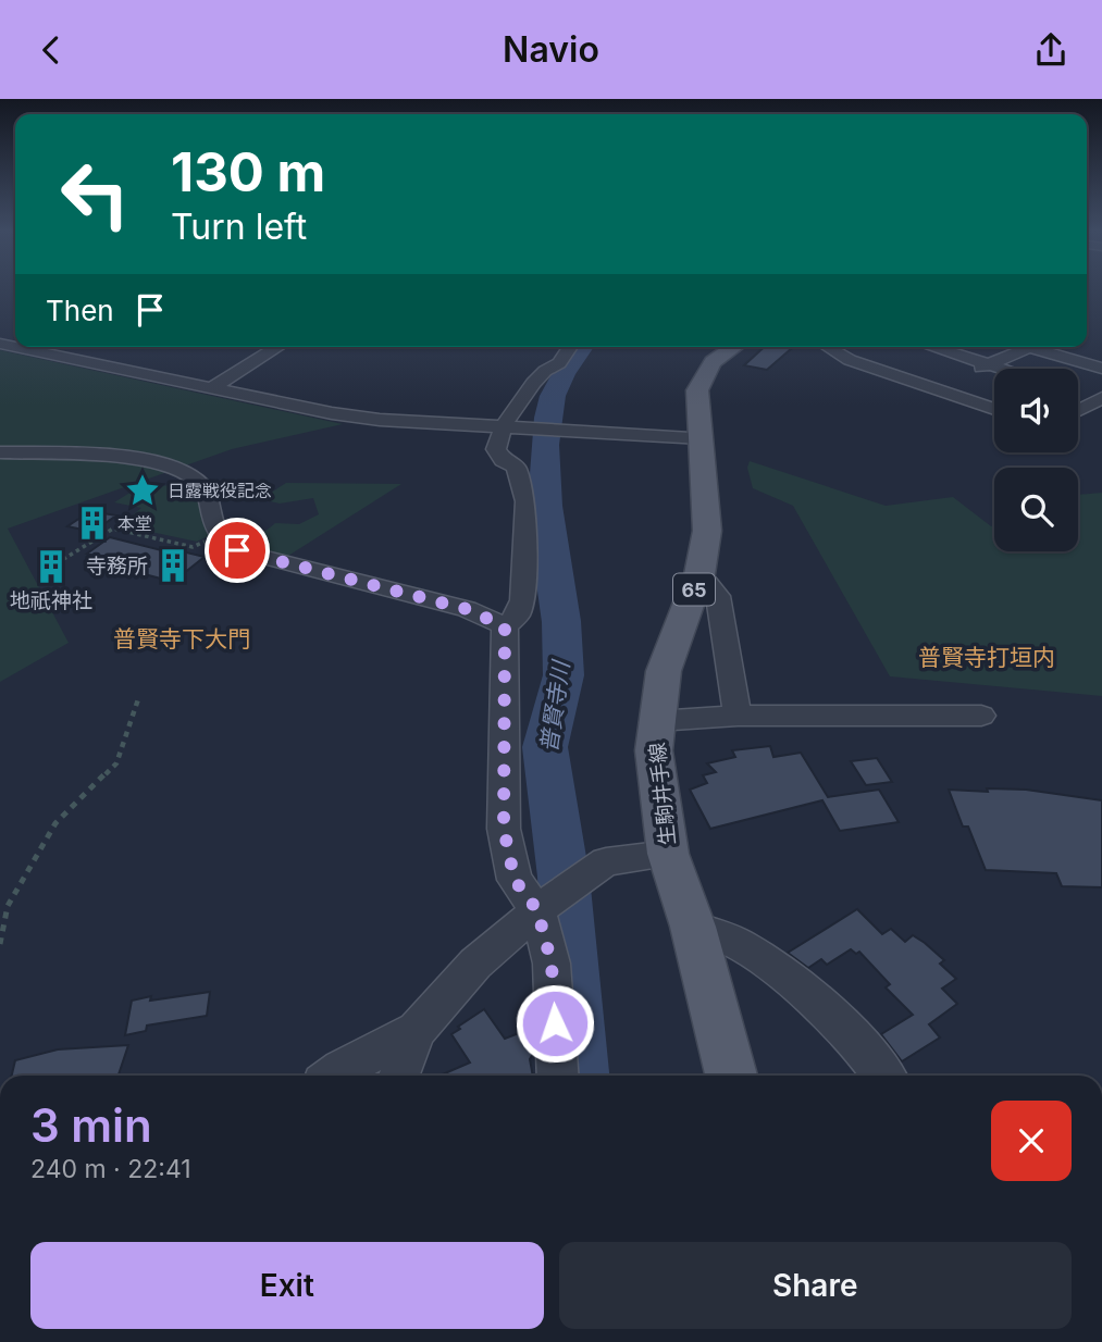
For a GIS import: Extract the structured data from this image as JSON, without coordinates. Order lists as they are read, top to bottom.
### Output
{
  "streets": {
    "main road": ["65", "生駒井手線"]
  },
  "districts": ["普賢寺下大門", "普賢寺打垣内"],
  "water": ["普賢寺川"],
  "places": {
    "place": ["日露戦役記念"],
    "building": ["本堂", "寺務所", "地祇神社"]
  },
  "page": {
    "header": "Navio",
    "turn": ["130 m", "Turn left"],
    "then": "Then",
    "heading": ["3 min", "240 m · 22:41"],
    "buttons": ["Exit", "Share"]
  }
}
